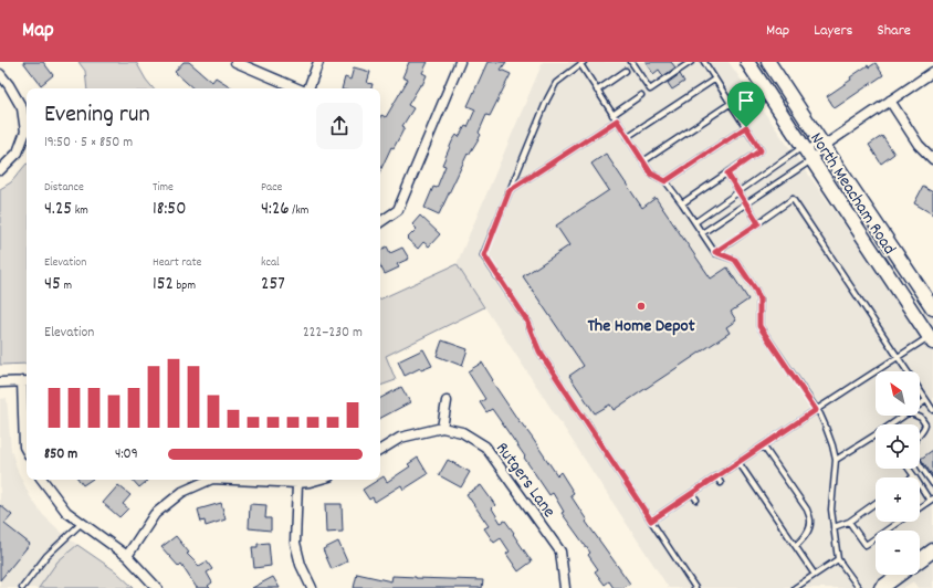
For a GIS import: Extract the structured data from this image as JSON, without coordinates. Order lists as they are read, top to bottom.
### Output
{
  "streets": {
    "main road": ["North Meacham Road"],
    "street": ["Rutgers Lane"]
  },
  "places": ["The Home Depot"],
  "north": "top left",
  "page": {
    "header": "Map",
    "nav": ["Map", "Layers", "Share"],
    "heading": ["Evening run", "19:50 · 5 × 850 m"],
    "stats": [
      ["Distance", "4.25 km"],
      ["Time", "18:50"],
      ["Pace", "4:26 /km"],
      ["Elevation", "45 m"],
      ["Heart rate", "152 bpm"],
      ["kcal", "257"]
    ],
    "chart": ["Elevation", "222–230 m"],
    "map_buttons": ["+", "−"],
    "list": [
      {
        "name": "850 m",
        "note": "4:09"
      }
    ]
  }
}
